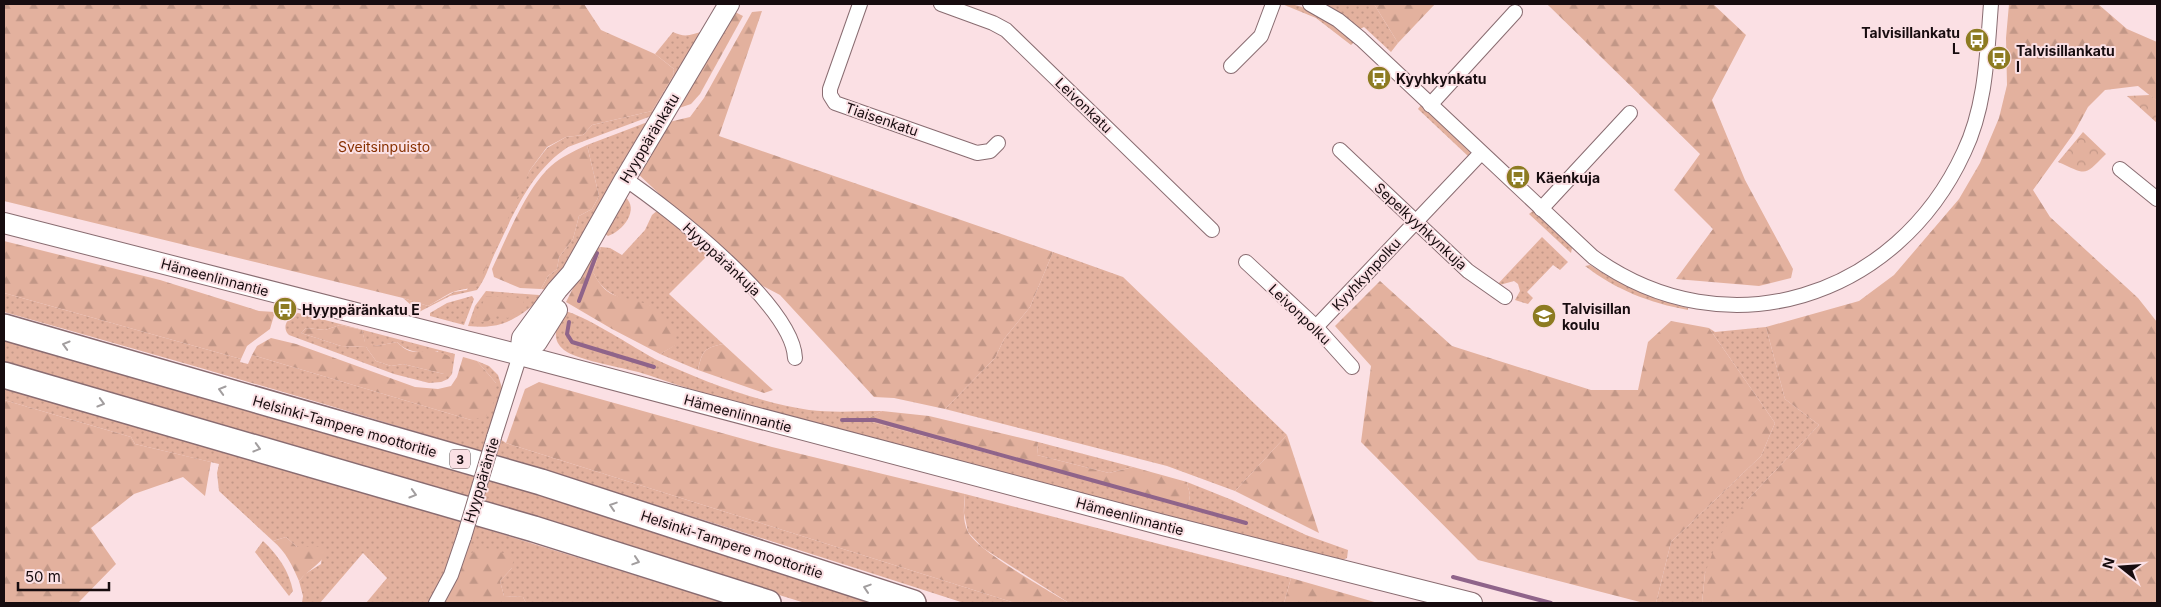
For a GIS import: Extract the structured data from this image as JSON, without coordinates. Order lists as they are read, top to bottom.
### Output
{
  "streets": {
    "highway": ["Helsinki-Tampere moottoritie", "3"],
    "main road": ["Hyyppäränkatu", "Hämeenlinnantie"],
    "street": [
      "Leivonkatu",
      "Tiaisenkatu",
      "Sepelkyyhkynkuja",
      "Hyyppäränkuja",
      "Kyyhkynpolku",
      "Leivonpolku",
      "Hyyppäräntie"
    ]
  },
  "crossings": [
    ["Hyyppäränkatu", "Hyyppäränkuja"],
    ["Hyyppäränkatu", "Hämeenlinnantie"],
    ["Hyyppäränkatu", "Hyyppäräntie"],
    ["Sepelkyyhkynkuja", "Kyyhkynpolku"],
    ["Kyyhkynpolku", "Leivonpolku"],
    ["Hämeenlinnantie", "Hyyppäräntie"]
  ],
  "parks": ["Sveitsinpuisto"],
  "places": {
    "bus stop": [
      "Talvisillankatu L",
      "Talvisillankatu I",
      "Kyyhkynkatu",
      "Käenkuja",
      "Hyyppäränkatu E"
    ],
    "school or university": ["Talvisillan koulu"]
  },
  "scale_bar": "50 m",
  "north": "left"
}
